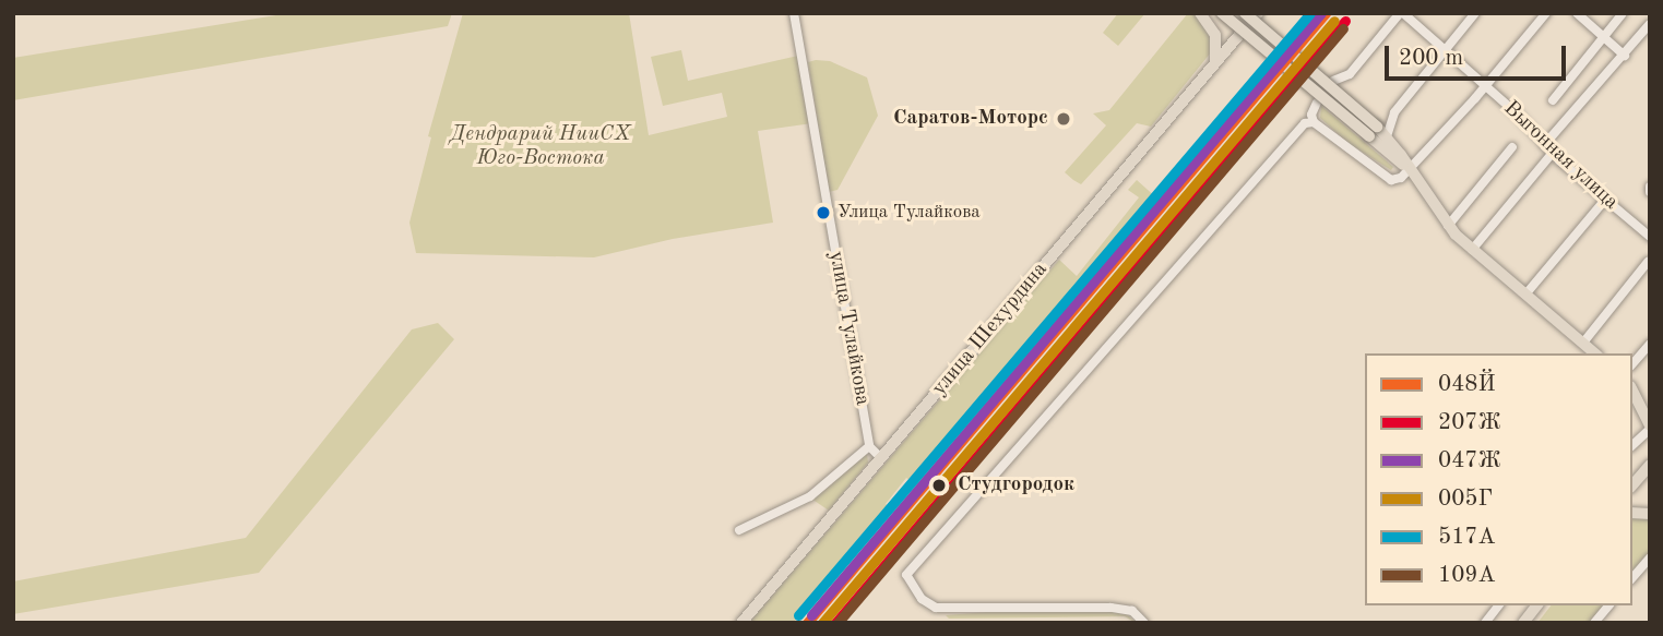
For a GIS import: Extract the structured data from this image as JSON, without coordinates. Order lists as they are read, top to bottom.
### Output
{
  "streets": {
    "main road": ["улица Шехурдина"],
    "street": ["Выгонная улица", "улица Тулайкова"]
  },
  "parks": ["Дендрарий НииСХ Юго-Востока"],
  "places": ["Саратов-Моторс", "Улица Тулайкова", "Студгородок"],
  "lines": [
    "transit line 048Й",
    "transit line 047Ж",
    "transit line 517А",
    "transit line 207Ж",
    "transit line 005Г",
    "transit line 109А"
  ],
  "legend": [
    "048Й",
    "207Ж",
    "047Ж",
    "005Г",
    "517А",
    "109А"
  ],
  "scale_bar": "200 m"
}
